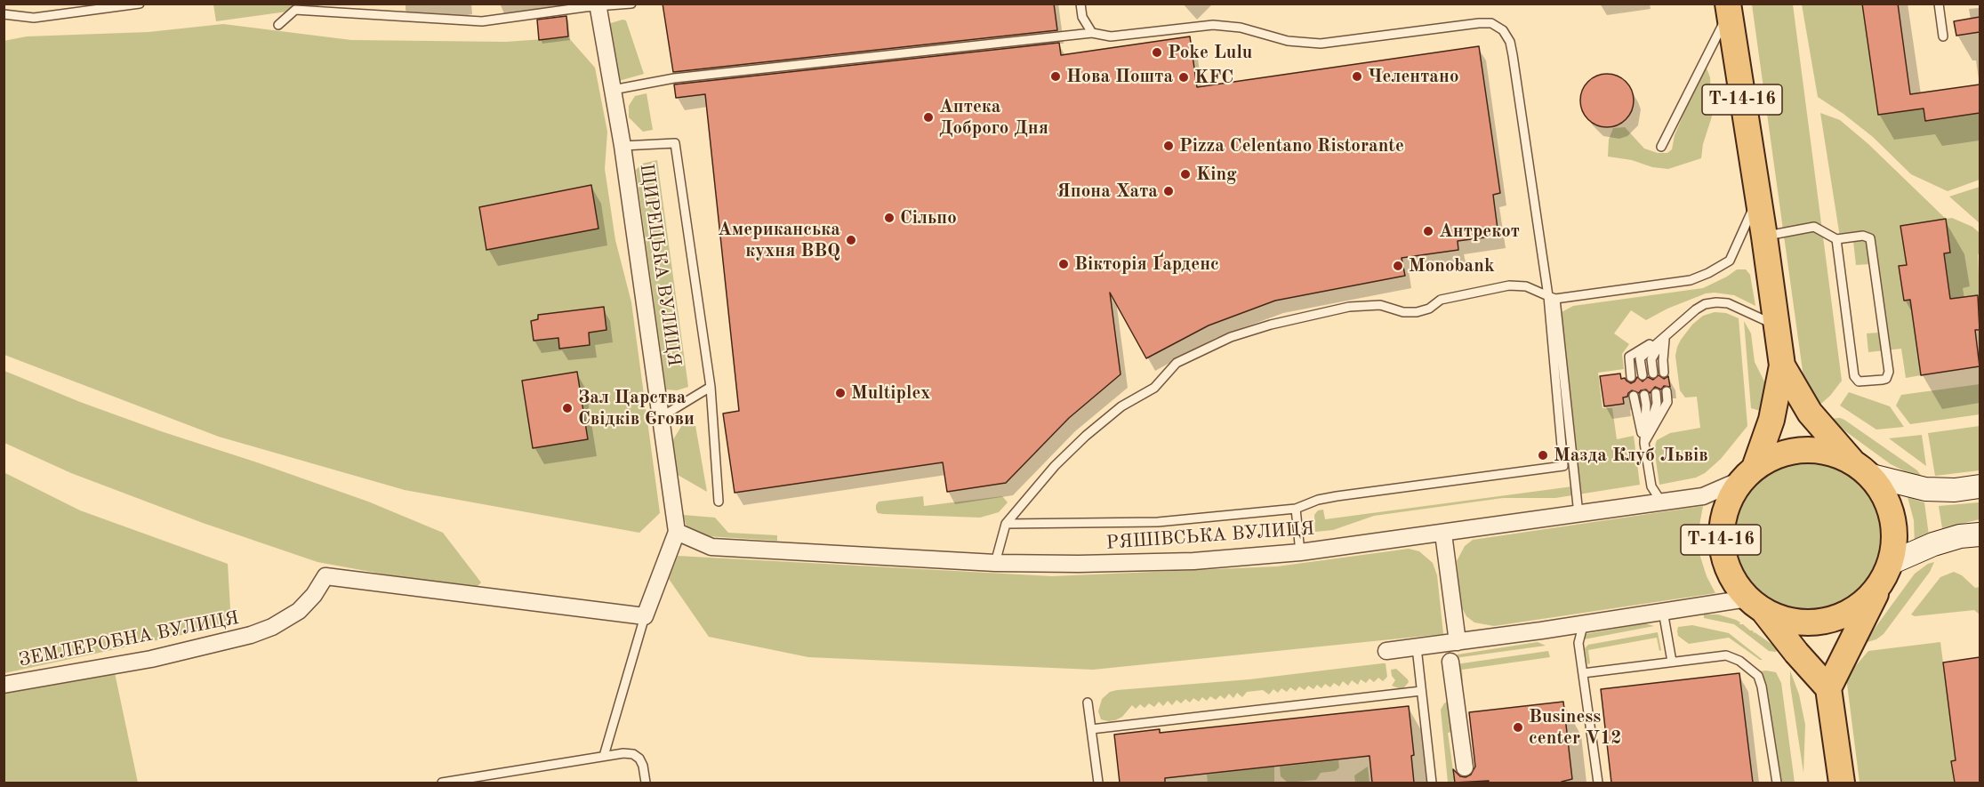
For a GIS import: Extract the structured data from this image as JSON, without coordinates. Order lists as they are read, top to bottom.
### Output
{
  "streets": {
    "main road": ["Т-14-16"],
    "street": ["ЩИРЕЦЬКА ВУЛИЦЯ", "РЯШІВСЬКА ВУЛИЦЯ", "ЗЕМЛЕРОБНА ВУЛИЦЯ"]
  },
  "crossings": [
    ["Т-14-16", "РЯШІВСЬКА ВУЛИЦЯ"],
    ["ЩИРЕЦЬКА ВУЛИЦЯ", "РЯШІВСЬКА ВУЛИЦЯ"]
  ],
  "places": [
    "Poke Lulu",
    "Нова Пошта",
    "Челентано",
    "KFC",
    "Аптека Доброго Дня",
    "Pizza Celentano Ristorante",
    "King",
    "Япона Хата",
    "Сільпо",
    "Антрекот",
    "Американська кухня BBQ",
    "Вікторія Ґарденс",
    "Monobank",
    "Multiplex",
    "Зал Царства Свідків Єгови",
    "Мазда Клуб Львів",
    "Business center V12"
  ]
}
